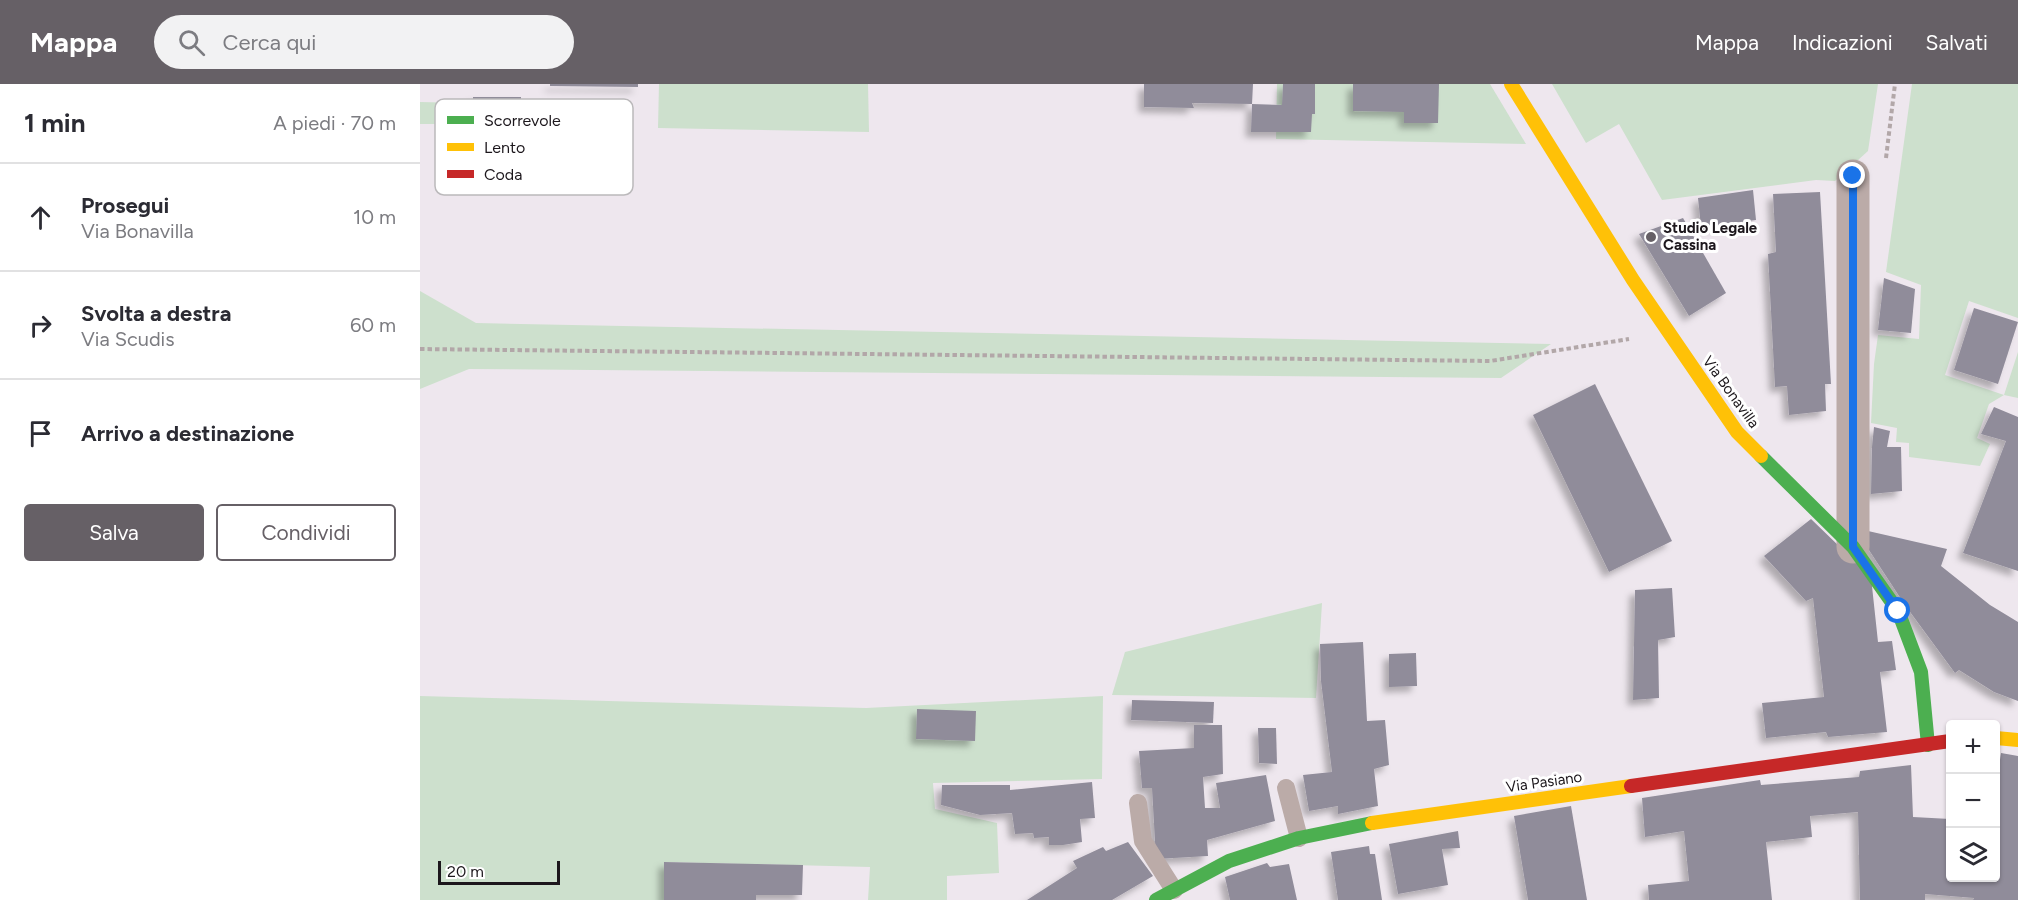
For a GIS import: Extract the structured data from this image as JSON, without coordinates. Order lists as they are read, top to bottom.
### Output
{
  "streets": {
    "street": ["Via Bonavilla", "Via Pasiano"]
  },
  "crossings": [
    ["Via Bonavilla", "Via Pasiano"]
  ],
  "places": ["Studio Legale Cassina"],
  "legend": ["Scorrevole", "Lento", "Coda"],
  "scale_bar": "20 m",
  "page": {
    "header": "Mappa",
    "search": "Cerca qui",
    "nav": ["Mappa", "Indicazioni", "Salvati"],
    "heading": ["1 min", "A piedi · 70 m"],
    "list": [
      ["Prosegui", "Via Bonavilla", "10 m"],
      ["Svolta a destra", "Via Scudis", "60 m"],
      "Arrivo a destinazione"
    ],
    "buttons": ["Salva", "Condividi"],
    "map_buttons": ["+", "−"],
    "scale": "20 m"
  }
}
